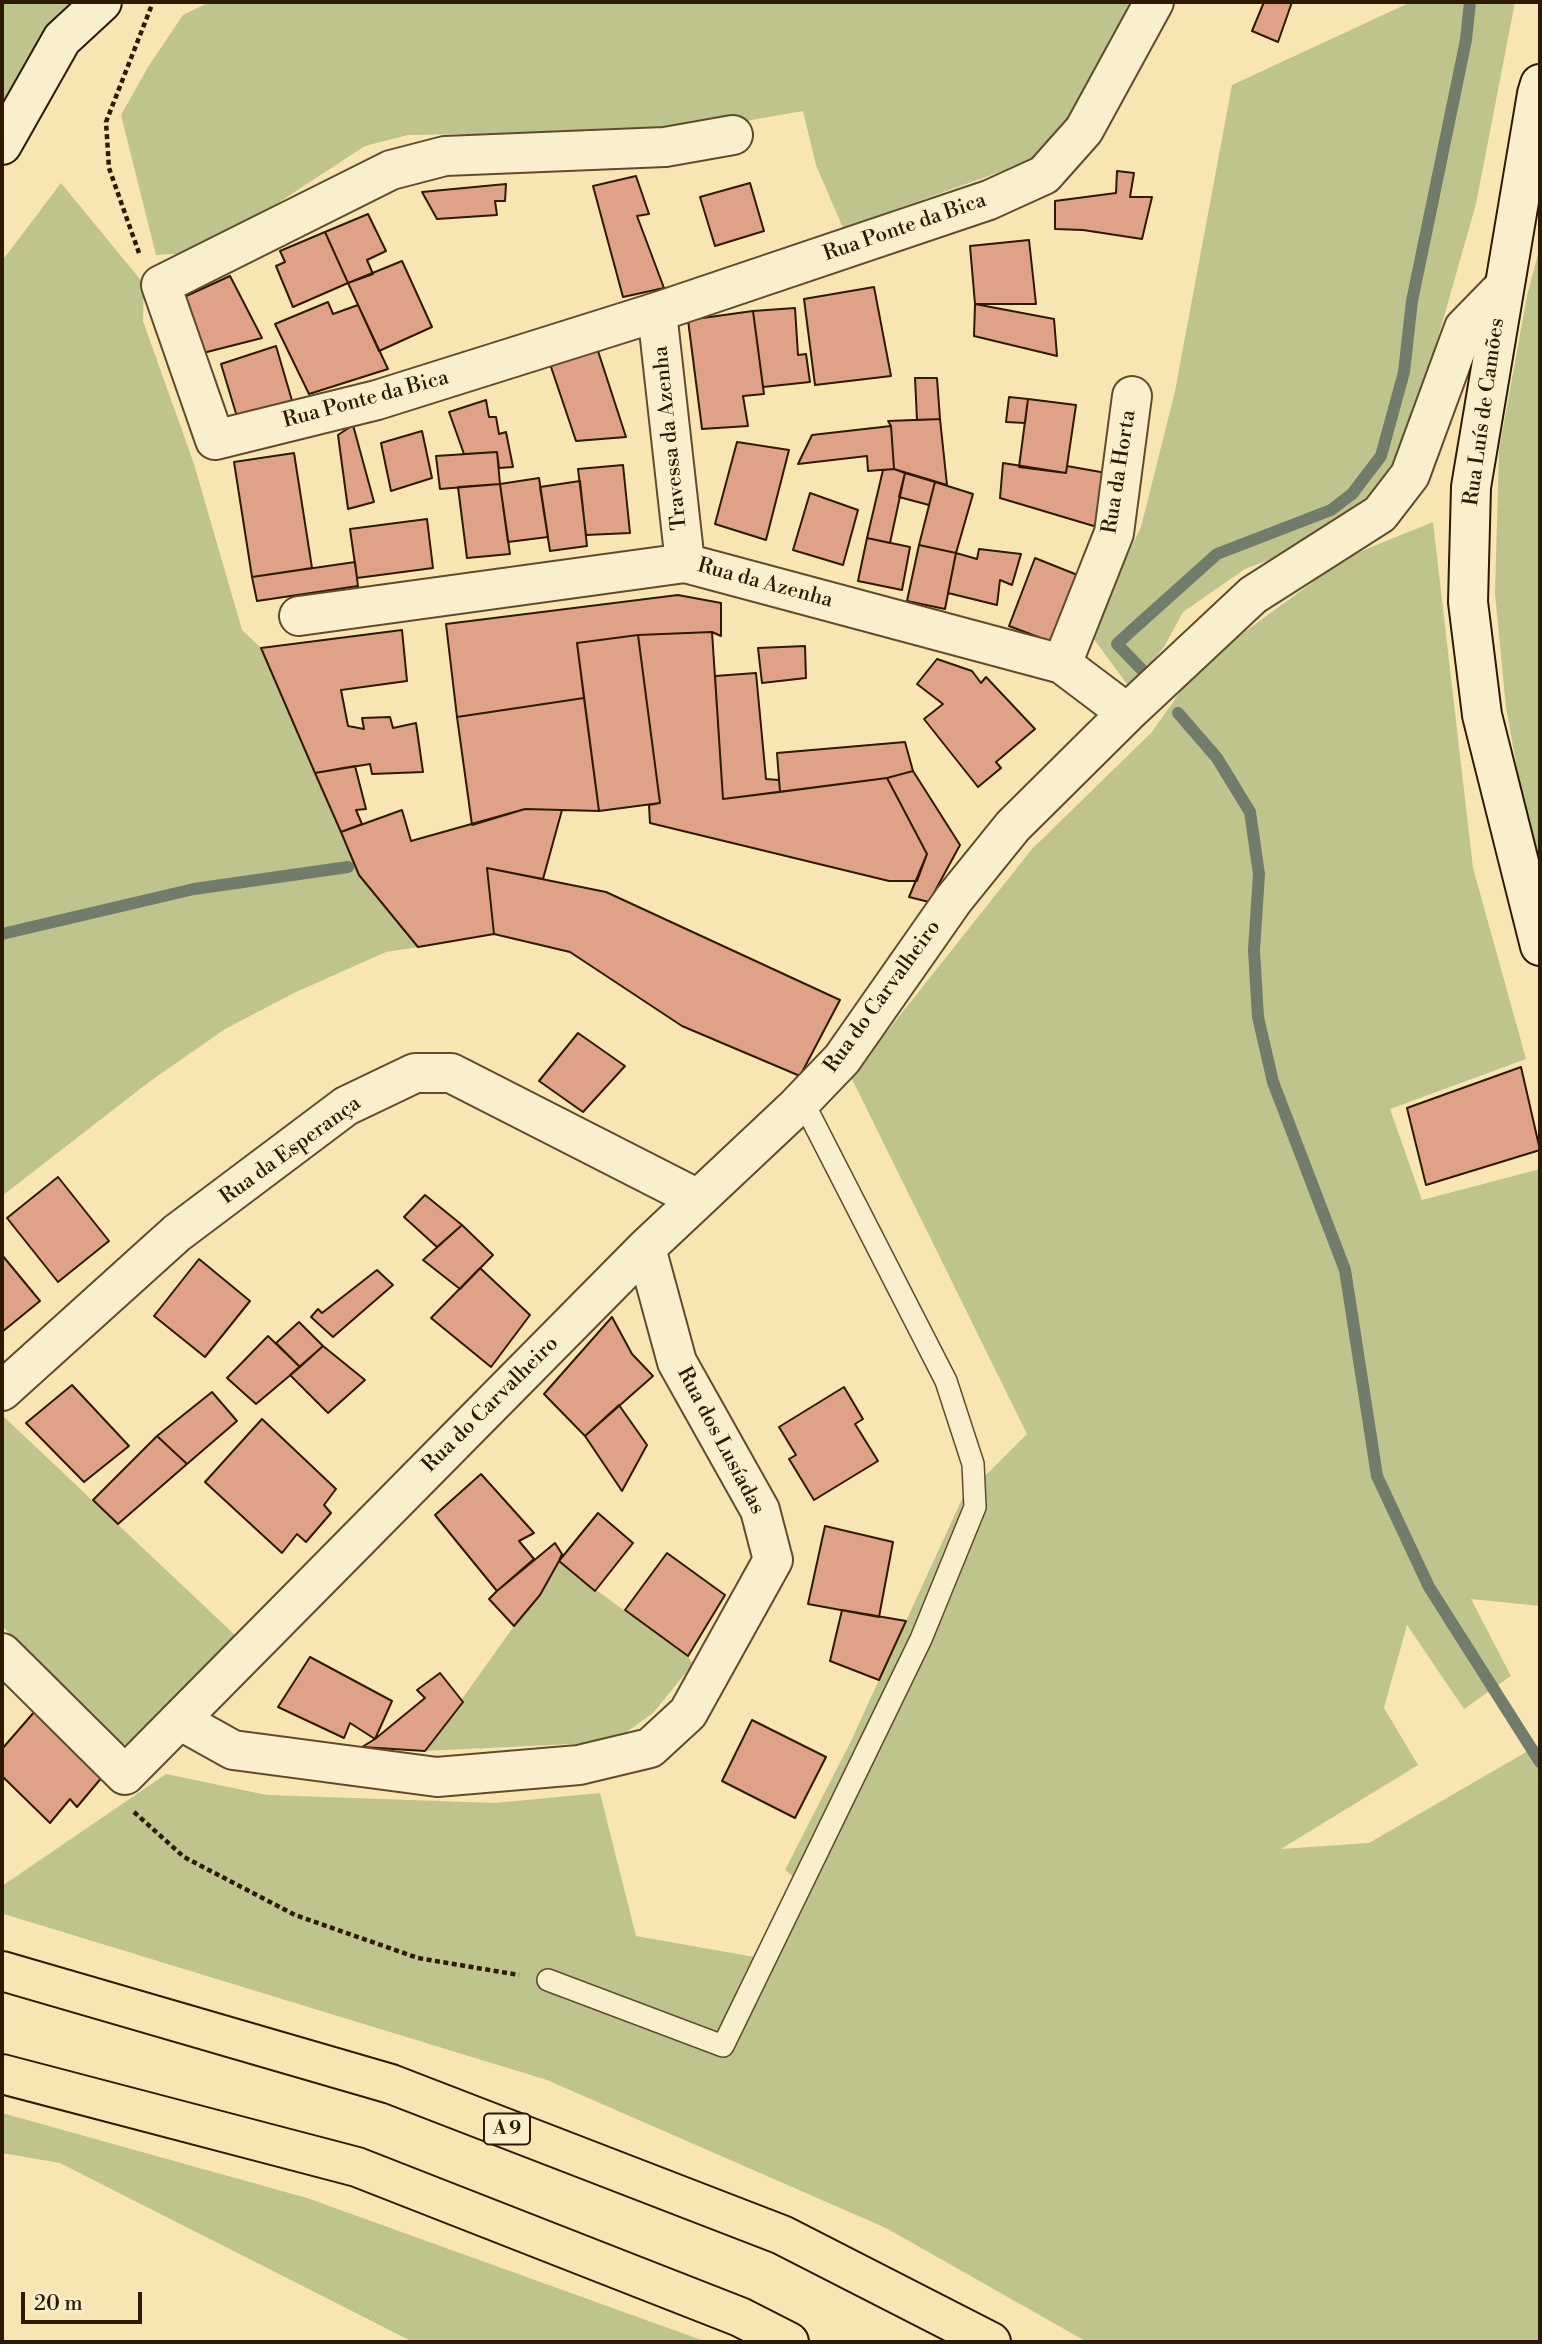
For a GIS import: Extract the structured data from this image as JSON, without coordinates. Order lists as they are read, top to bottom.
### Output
{
  "streets": {
    "highway": ["A 9"],
    "street": [
      "Rua Ponte da Bica",
      "Rua Luís de Camões",
      "Travessa da Azenha",
      "Rua da Horta",
      "Rua da Azenha",
      "Rua do Carvalheiro",
      "Rua da Esperança",
      "Rua dos Lusíadas"
    ]
  },
  "crossings": [
    ["Rua Ponte da Bica", "Travessa da Azenha"],
    ["Rua Luís de Camões", "Rua do Carvalheiro"],
    ["Travessa da Azenha", "Rua da Azenha"],
    ["Rua da Horta", "Rua da Azenha"],
    ["Rua da Azenha", "Rua do Carvalheiro"],
    ["Rua do Carvalheiro", "Rua da Esperança"],
    ["Rua do Carvalheiro", "Rua dos Lusíadas"]
  ],
  "scale_bar": "20 m"
}
